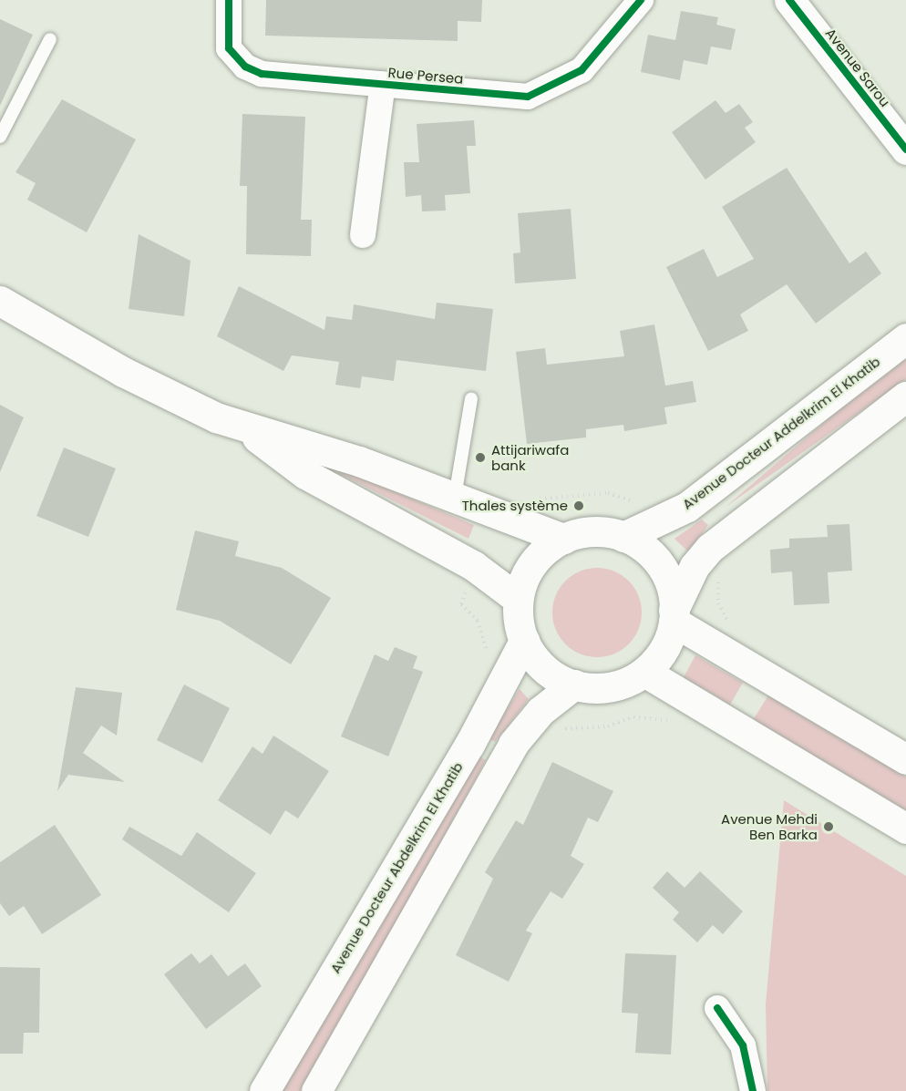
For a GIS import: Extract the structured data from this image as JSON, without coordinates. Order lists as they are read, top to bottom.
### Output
{
  "streets": {
    "main road": ["Avenue Sarou", "Avenue Docteur Addelkrim El Khatib", "Avenue Docteur Abdelkrim El Khatib"],
    "street": ["Rue Persea"]
  },
  "crossings": [
    ["Avenue Docteur Addelkrim El Khatib", "Avenue Docteur Abdelkrim El Khatib"]
  ],
  "places": ["Attijariwafa bank", "Thales système", "Avenue Mehdi Ben Barka"]
}
